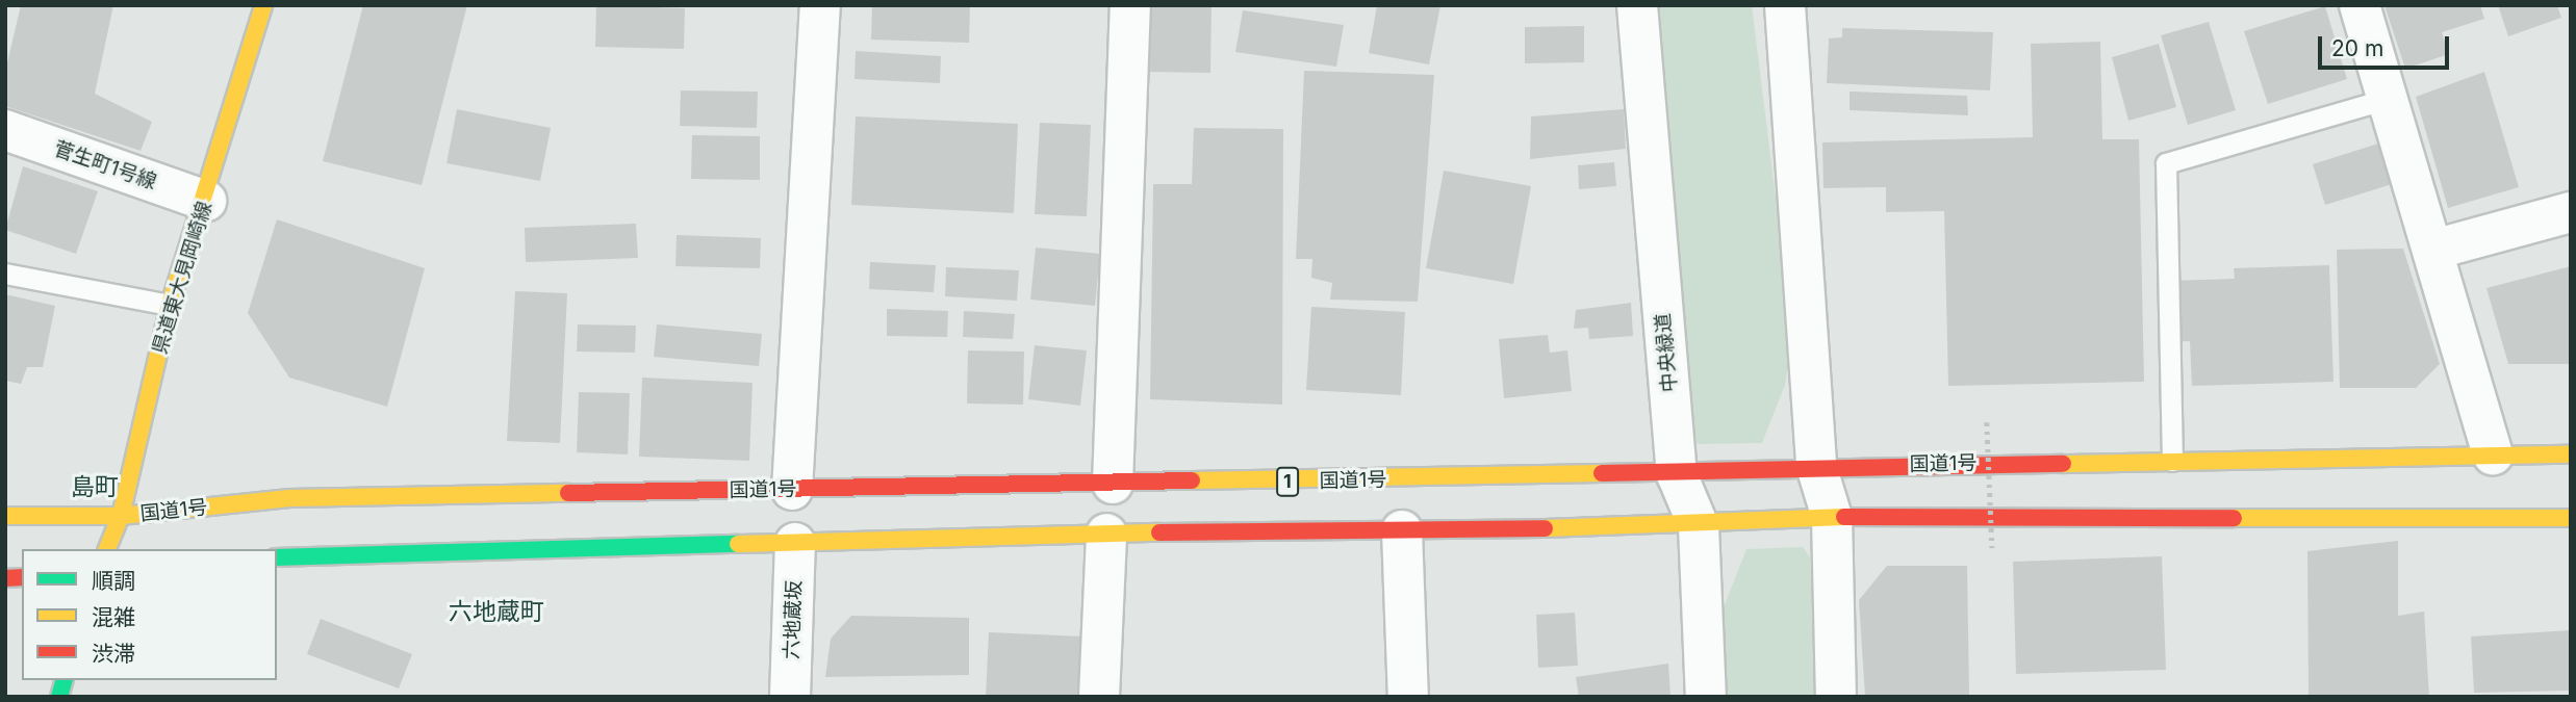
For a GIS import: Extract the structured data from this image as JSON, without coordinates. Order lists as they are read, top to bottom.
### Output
{
  "streets": {
    "main road": ["県道東大見岡崎線", "国道1号", "1"],
    "street": ["菅生町1号線", "中央緑道", "六地蔵坂"]
  },
  "crossings": [
    ["菅生町1号線", "県道東大見岡崎線"],
    ["県道東大見岡崎線", "国道1号"],
    ["中央緑道", "国道1号"]
  ],
  "districts": ["島町", "六地蔵町"],
  "legend": ["順調", "混雑", "渋滞"],
  "scale_bar": "20 m"
}
